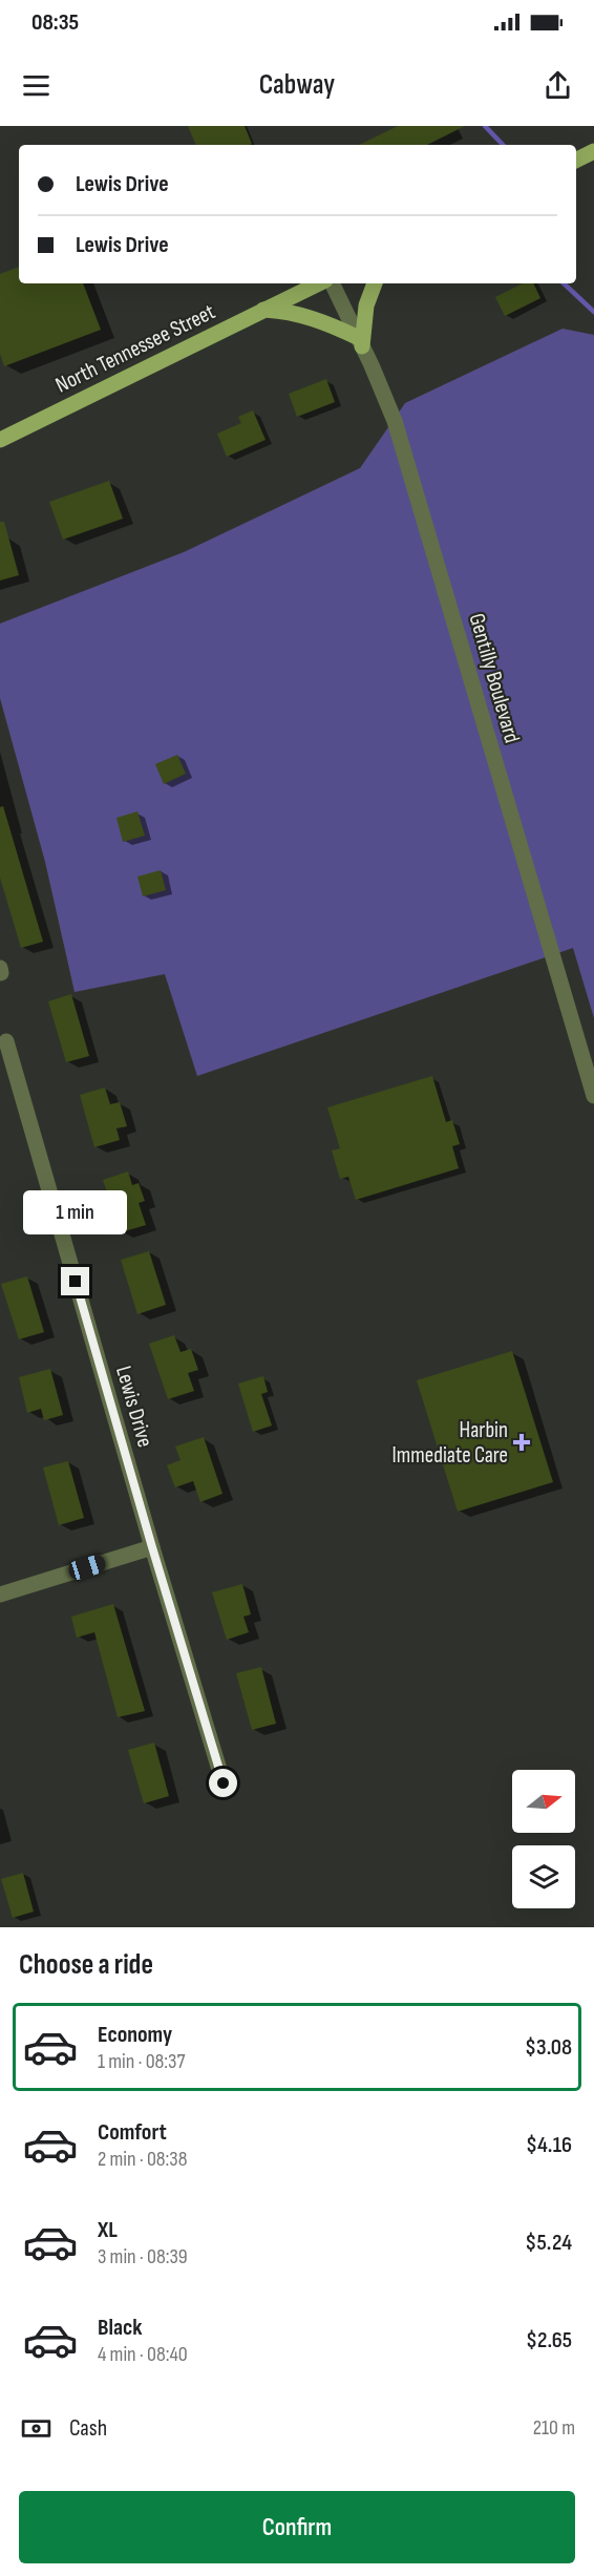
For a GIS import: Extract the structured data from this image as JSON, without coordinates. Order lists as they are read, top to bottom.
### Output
{
  "streets": {
    "main road": ["North Tennessee Street"],
    "street": ["Gentilly Boulevard", "Lewis Drive"]
  },
  "places": {
    "health": ["Harbin Immediate Care"]
  },
  "north": "right",
  "page": {
    "status": "08:35",
    "header": "Cabway",
    "banner": ["Lewis Drive", "Lewis Drive"],
    "bubble": "1 min",
    "heading": "Choose a ride",
    "list": [
      {
        "name": "Economy",
        "note": "1 min · 08:37",
        "value": "$3.08"
      },
      {
        "name": "Comfort",
        "note": "2 min · 08:38",
        "value": "$4.16"
      },
      {
        "name": "XL",
        "note": "3 min · 08:39",
        "value": "$5.24"
      },
      {
        "name": "Black",
        "note": "4 min · 08:40",
        "value": "$2.65"
      }
    ],
    "pay": ["Cash", "210 m"],
    "buttons": "Confirm"
  }
}
